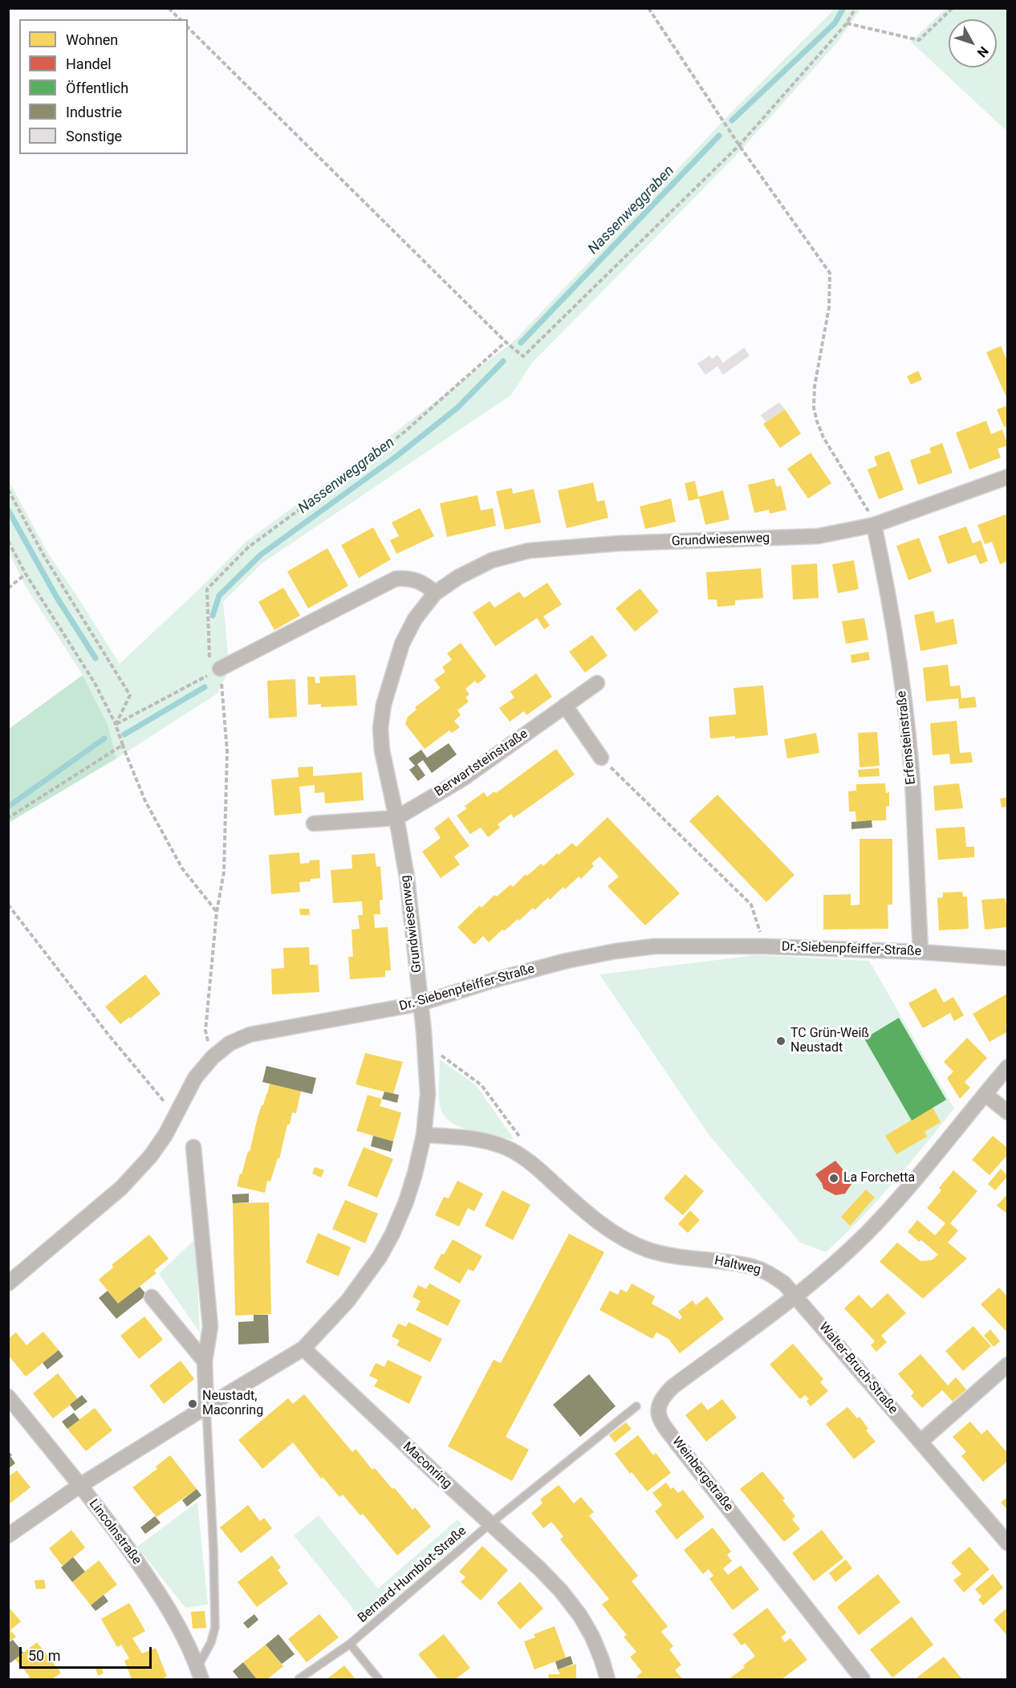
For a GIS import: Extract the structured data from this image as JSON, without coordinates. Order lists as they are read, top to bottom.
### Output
{
  "streets": {
    "street": [
      "Grundwiesenweg",
      "Erfensteinstraße",
      "Berwartsteinstraße",
      "Dr.-Siebenpfeiffer-Straße",
      "Haltweg",
      "Walter-Bruch-Straße",
      "Maconring",
      "Weinbergstraße",
      "Lincolnstraße"
    ],
    "lane": ["Bernard-Humblot-Straße"]
  },
  "crossings": [
    ["Grundwiesenweg", "Erfensteinstraße"],
    ["Grundwiesenweg", "Berwartsteinstraße"],
    ["Grundwiesenweg", "Dr.-Siebenpfeiffer-Straße"],
    ["Grundwiesenweg", "Haltweg"],
    ["Grundwiesenweg", "Maconring"],
    ["Erfensteinstraße", "Dr.-Siebenpfeiffer-Straße"],
    ["Haltweg", "Walter-Bruch-Straße"],
    ["Haltweg", "Weinbergstraße"],
    ["Walter-Bruch-Straße", "Weinbergstraße"],
    ["Maconring", "Bernard-Humblot-Straße"]
  ],
  "water": ["Nassenweggraben"],
  "places": ["TC Grün-Weiß Neustadt", "La Forchetta", "Neustadt, Maconring"],
  "legend": [
    "Wohnen",
    "Handel",
    "Öffentlich",
    "Industrie",
    "Sonstige"
  ],
  "scale_bar": "50 m",
  "north": "bottom right"
}
